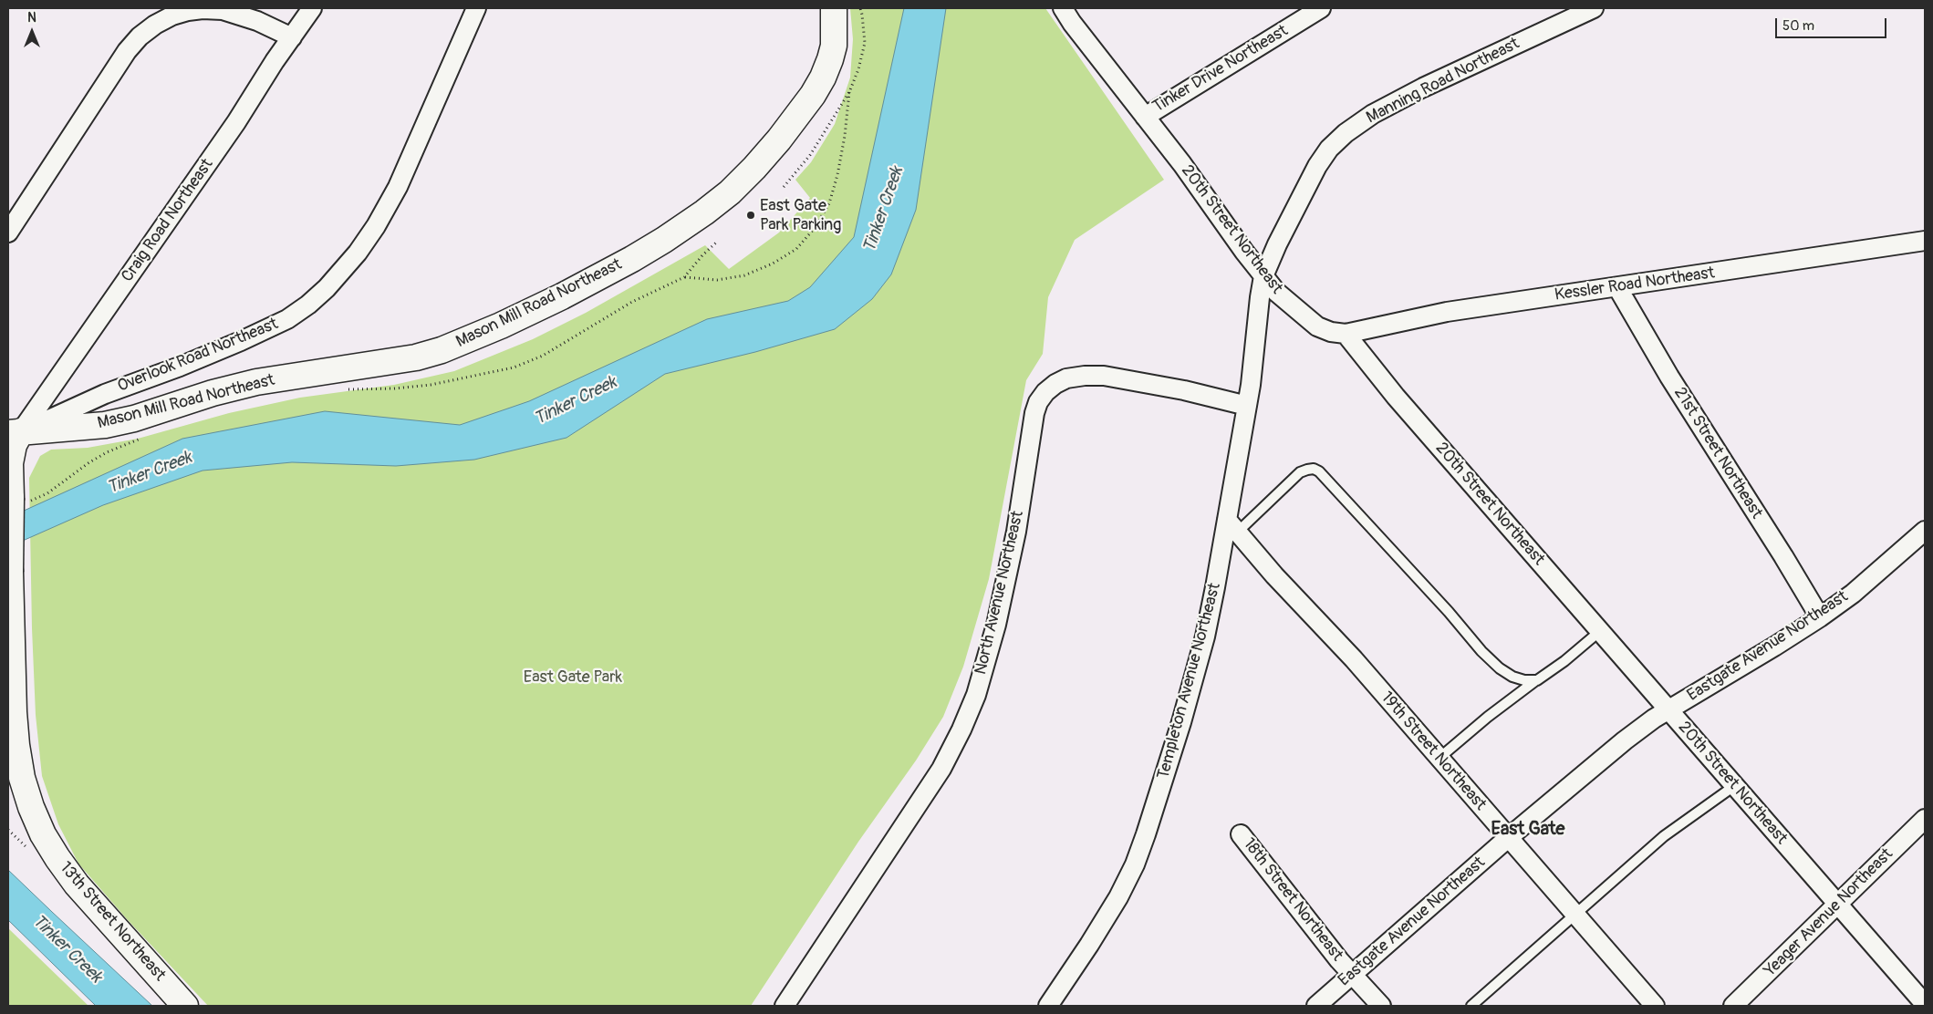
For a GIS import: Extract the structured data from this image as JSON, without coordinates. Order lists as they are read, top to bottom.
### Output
{
  "streets": {
    "street": [
      "Tinker Drive Northeast",
      "Manning Road Northeast",
      "Craig Road Northeast",
      "20th Street Northeast",
      "Kessler Road Northeast",
      "Mason Mill Road Northeast",
      "Overlook Road Northeast",
      "21st Street Northeast",
      "North Avenue Northeast",
      "Eastgate Avenue Northeast",
      "Templeton Avenue Northeast",
      "19th Street Northeast",
      "18th Street Northeast",
      "Yeager Avenue Northeast",
      "13th Street Northeast"
    ]
  },
  "crossings": [
    ["Tinker Drive Northeast", "20th Street Northeast"],
    ["Manning Road Northeast", "20th Street Northeast"],
    ["Manning Road Northeast", "Templeton Avenue Northeast"],
    ["Craig Road Northeast", "Mason Mill Road Northeast"],
    ["Craig Road Northeast", "Overlook Road Northeast"],
    ["Craig Road Northeast", "13th Street Northeast"],
    ["20th Street Northeast", "Kessler Road Northeast"],
    ["20th Street Northeast", "Eastgate Avenue Northeast"],
    ["20th Street Northeast", "Templeton Avenue Northeast"],
    ["20th Street Northeast", "Yeager Avenue Northeast"],
    ["Kessler Road Northeast", "21st Street Northeast"],
    ["Mason Mill Road Northeast", "Overlook Road Northeast"],
    ["Mason Mill Road Northeast", "13th Street Northeast"],
    ["Overlook Road Northeast", "13th Street Northeast"],
    ["21st Street Northeast", "Eastgate Avenue Northeast"],
    ["North Avenue Northeast", "Templeton Avenue Northeast"],
    ["Eastgate Avenue Northeast", "19th Street Northeast"],
    ["Eastgate Avenue Northeast", "18th Street Northeast"],
    ["Templeton Avenue Northeast", "19th Street Northeast"]
  ],
  "districts": ["East Gate"],
  "water": ["Tinker Creek"],
  "parks": ["East Gate Park"],
  "places": ["East Gate Park Parking"],
  "scale_bar": "50 m",
  "north": "top"
}
